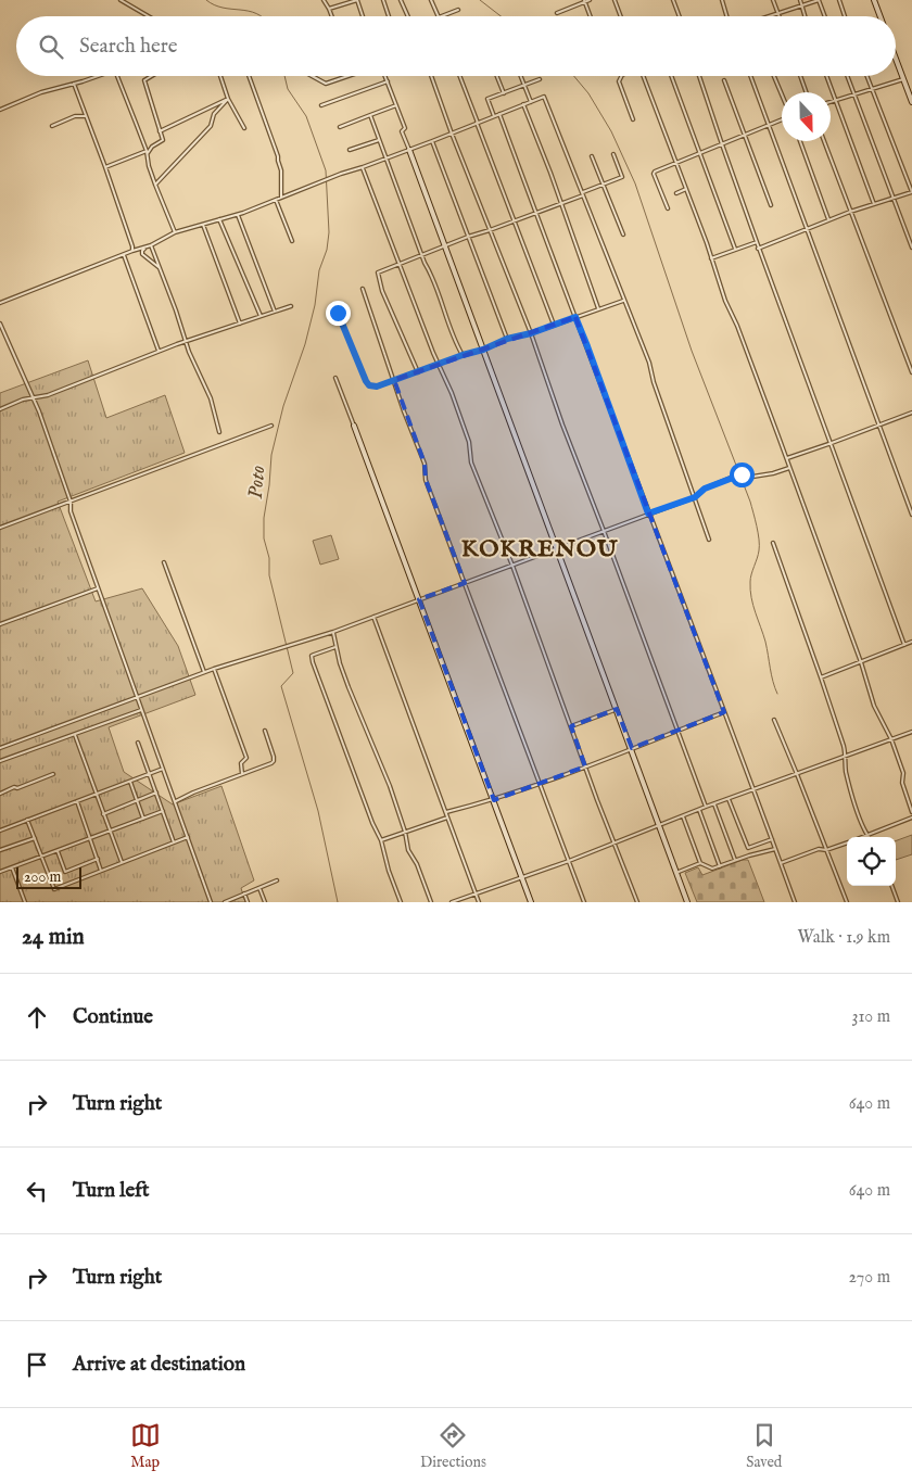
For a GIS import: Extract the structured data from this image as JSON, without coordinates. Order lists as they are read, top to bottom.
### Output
{
  "districts": ["KOKRENOU"],
  "water": ["Poto"],
  "scale_bar": "200 m",
  "north": "bottom",
  "page": {
    "search": "Search here",
    "scale": "200 m",
    "heading": ["24 min", "Walk · 1.9 km"],
    "list": [
      ["Continue", "310 m"],
      ["Turn right", "640 m"],
      ["Turn left", "640 m"],
      ["Turn right", "270 m"],
      "Arrive at destination"
    ],
    "nav": ["Map", "Directions", "Saved"]
  }
}
